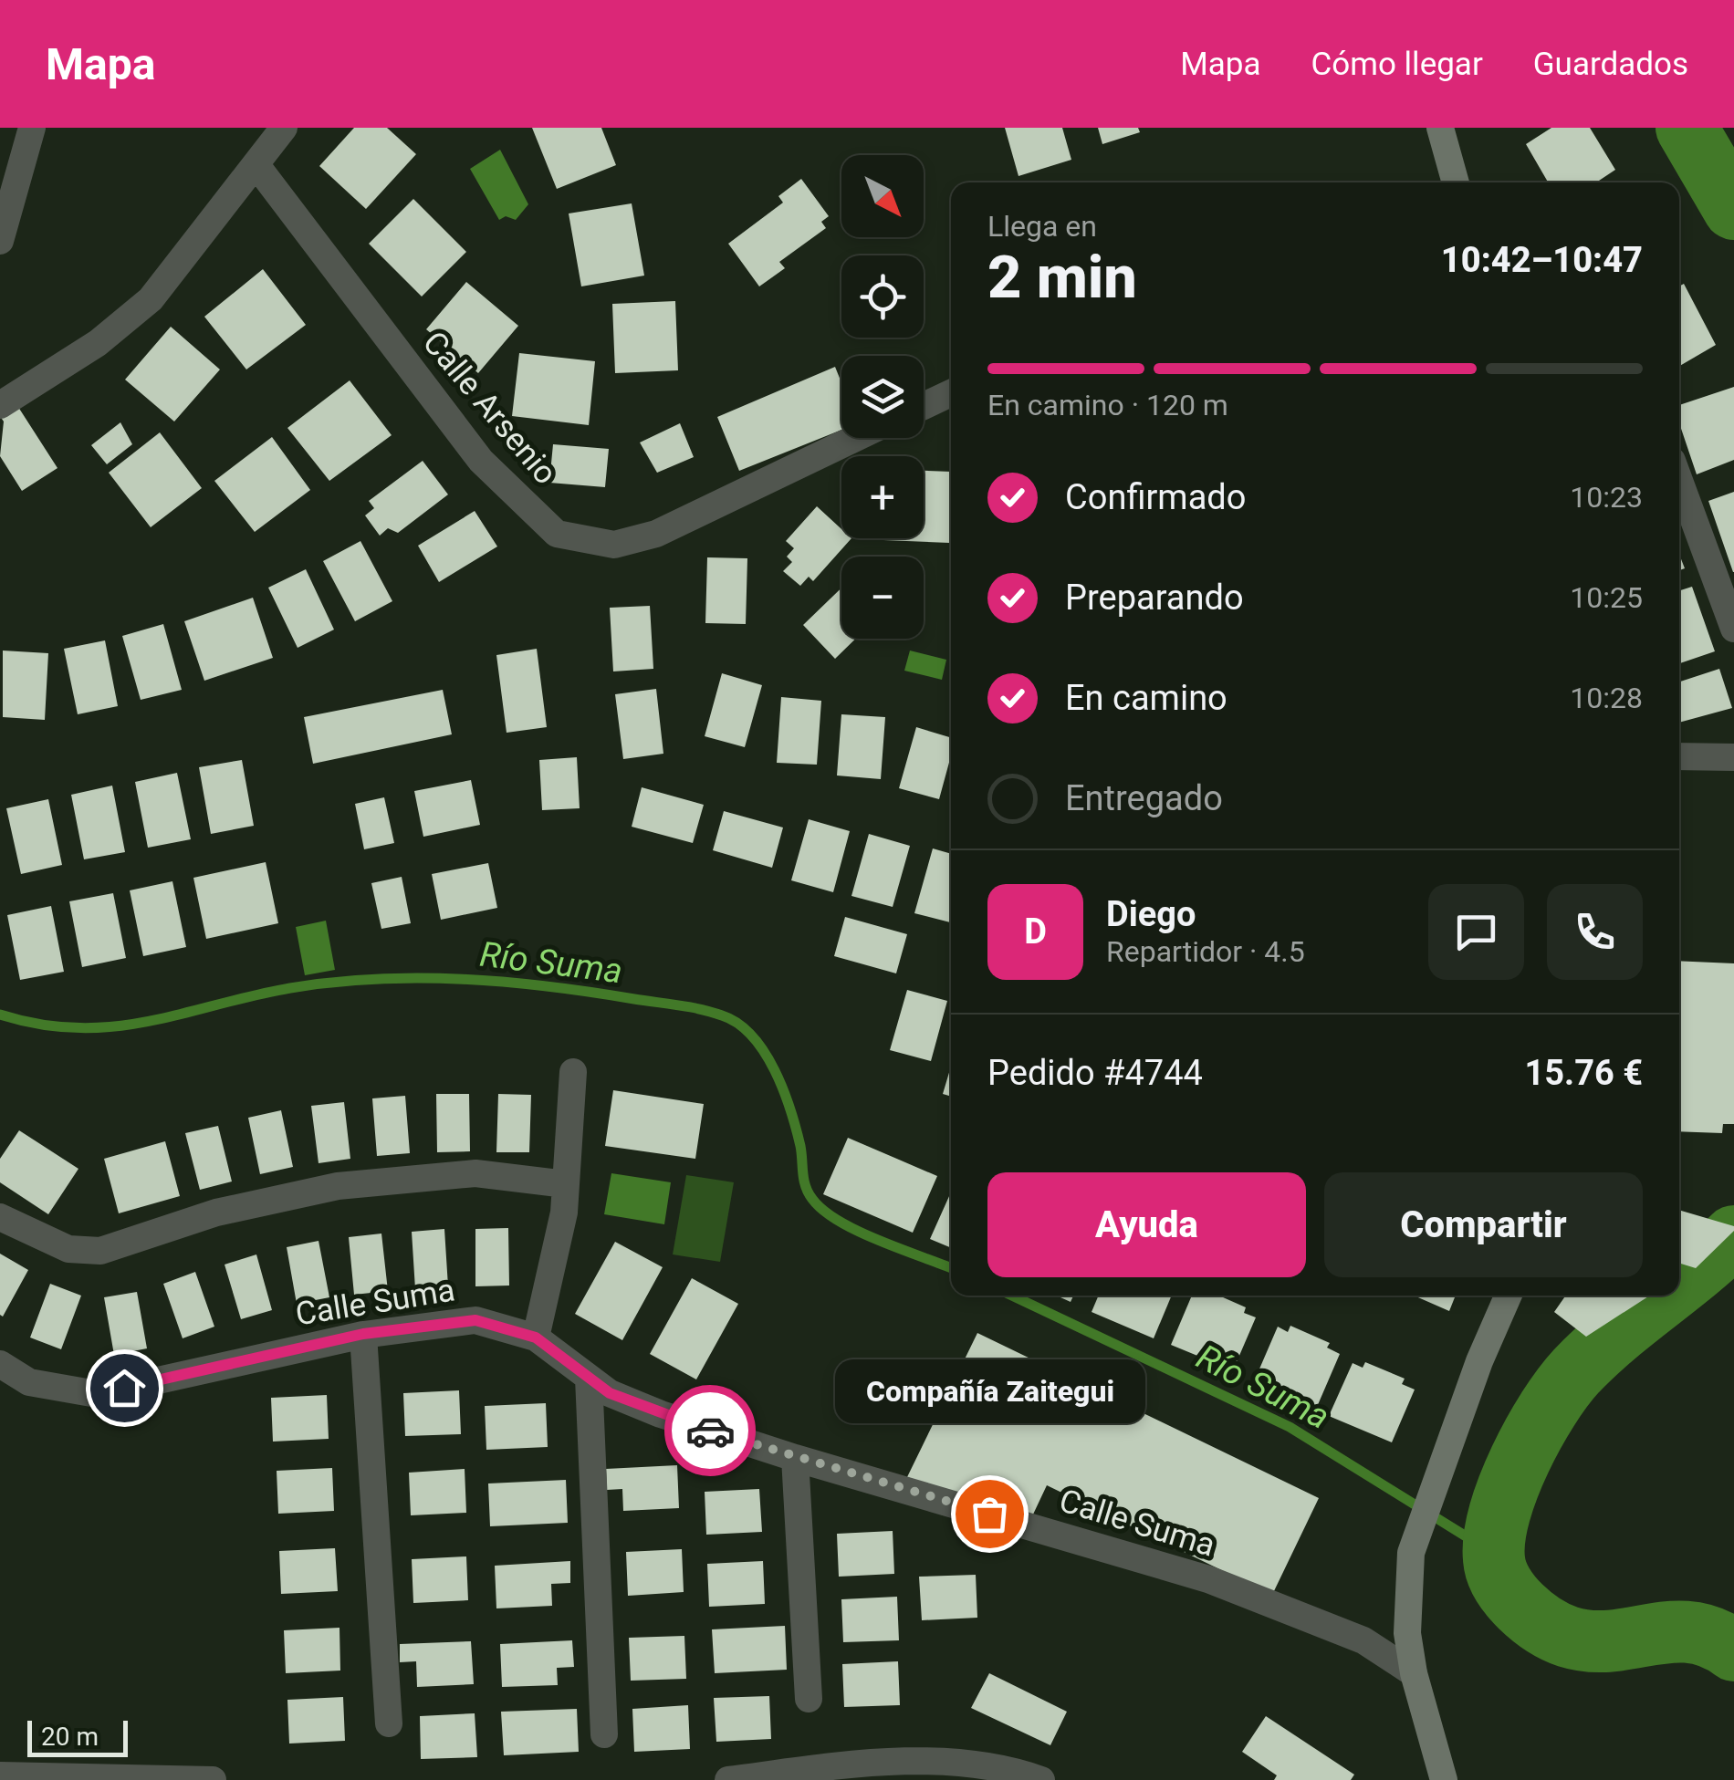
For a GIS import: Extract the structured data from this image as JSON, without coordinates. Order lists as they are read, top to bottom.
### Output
{
  "streets": {
    "street": ["Calle Arsenio", "Calle Suma"]
  },
  "water": ["Río Suma"],
  "places": ["Compañía Zaitegui"],
  "scale_bar": "20 m",
  "north": "bottom right",
  "page": {
    "header": "Mapa",
    "nav": ["Mapa", "Cómo llegar", "Guardados"],
    "map_buttons": ["+", "−"],
    "heading": ["2 min", "Llega en", "10:42–10:47"],
    "panel": [
      "Diego",
      "Repartidor · 4.5",
      "Pedido #4744",
      "15.76 €"
    ],
    "bar": "En camino · 120 m",
    "list": [
      ["Confirmado", "10:23"],
      ["Preparando", "10:25"],
      ["En camino", "10:28"],
      "Entregado"
    ],
    "round": "D",
    "buttons": ["Ayuda", "Compartir"],
    "bubble": "Compañía Zaitegui",
    "scale": "20 m"
  }
}
